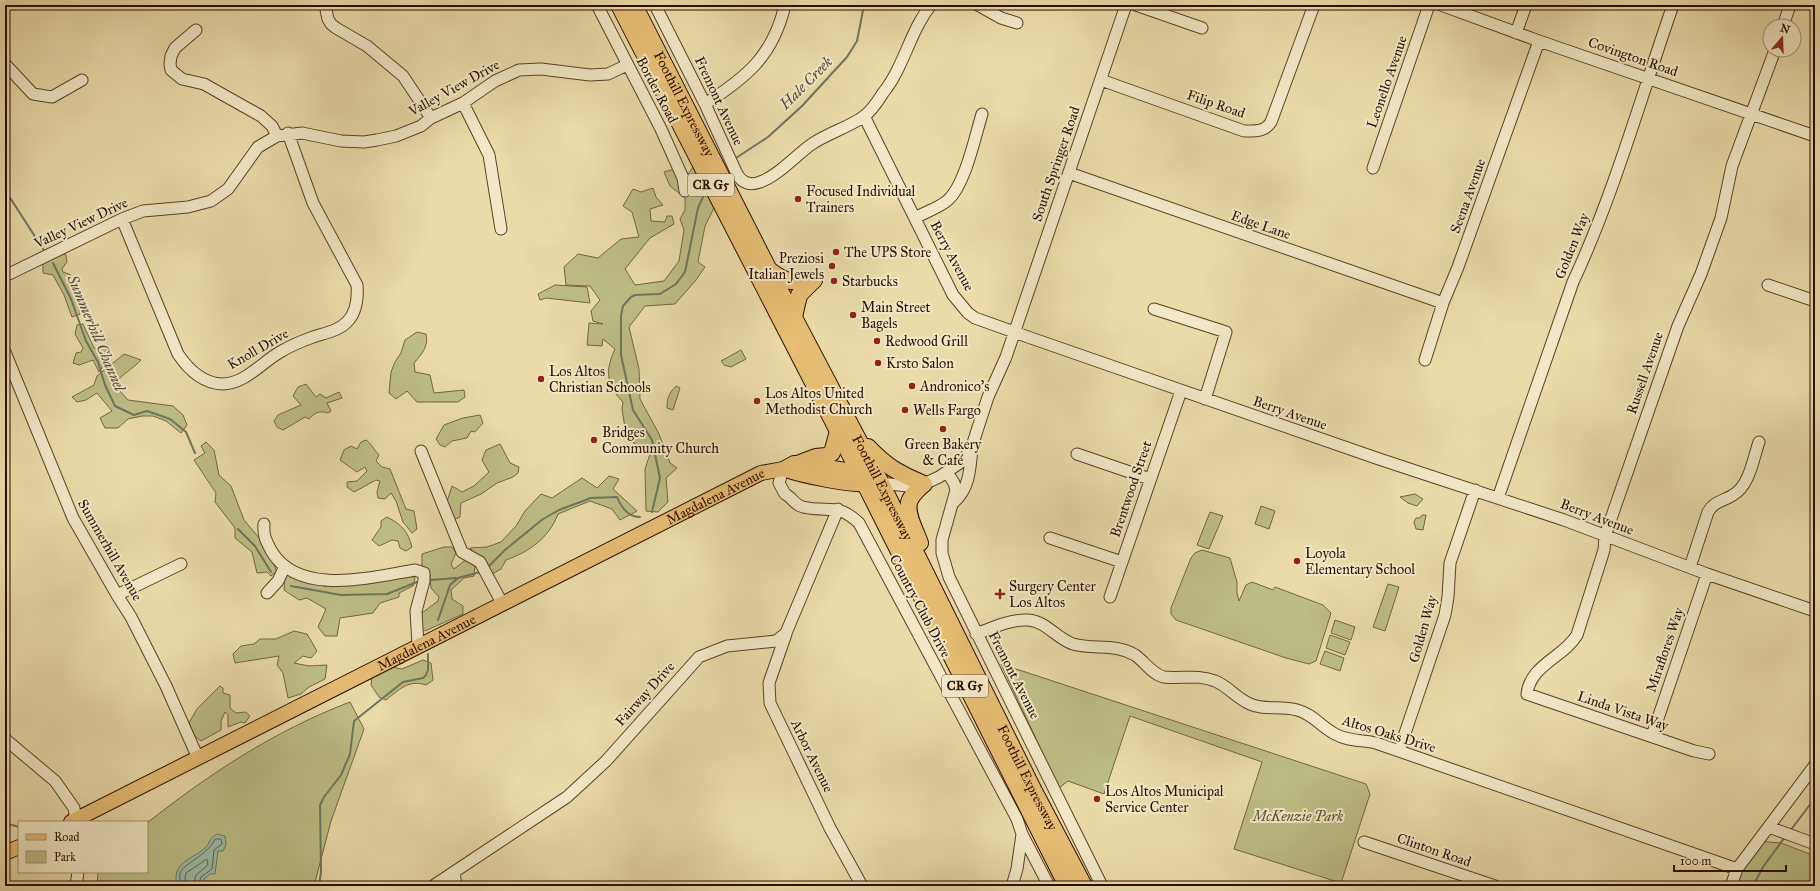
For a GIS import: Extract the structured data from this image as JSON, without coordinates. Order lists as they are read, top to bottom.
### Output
{
  "streets": {
    "highway": ["Foothill Expressway", "CR G5"],
    "main road": ["Magdalena Avenue"],
    "street": [
      "Covington Road",
      "Leonello Avenue",
      "Valley View Drive",
      "Border Road",
      "Fremont Avenue",
      "Filip Road",
      "South Springer Road",
      "Seena Avenue",
      "Edge Lane",
      "Golden Way",
      "Berry Avenue",
      "Knoll Drive",
      "Russell Avenue",
      "Brentwood Street",
      "Summerhill Avenue",
      "Country Club Drive",
      "Miraflores Way",
      "Fairway Drive",
      "Linda Vista Way",
      "Altos Oaks Drive",
      "Arbor Avenue",
      "Clinton Road"
    ]
  },
  "crossings": [
    ["Covington Road", "Seena Avenue"],
    ["Covington Road", "Golden Way"],
    ["Covington Road", "Russell Avenue"],
    ["Valley View Drive", "Border Road"],
    ["Valley View Drive", "Knoll Drive"],
    ["Fremont Avenue", "South Springer Road"],
    ["Fremont Avenue", "Berry Avenue"],
    ["Fremont Avenue", "Altos Oaks Drive"],
    ["Foothill Expressway", "South Springer Road"],
    ["Foothill Expressway", "Magdalena Avenue"],
    ["Filip Road", "South Springer Road"],
    ["South Springer Road", "Edge Lane"],
    ["South Springer Road", "Berry Avenue"],
    ["South Springer Road", "Magdalena Avenue"],
    ["Seena Avenue", "Edge Lane"],
    ["Golden Way", "Berry Avenue"],
    ["Golden Way", "Altos Oaks Drive"],
    ["Berry Avenue", "Russell Avenue"],
    ["Berry Avenue", "Brentwood Street"],
    ["Berry Avenue", "Miraflores Way"],
    ["Russell Avenue", "Linda Vista Way"],
    ["Magdalena Avenue", "Summerhill Avenue"],
    ["Magdalena Avenue", "Country Club Drive"],
    ["Miraflores Way", "Linda Vista Way"],
    ["Fairway Drive", "Arbor Avenue"]
  ],
  "water": ["Hale Creek", "Summerhill Channel"],
  "parks": ["McKenzie Park"],
  "places": {
    "other": [
      "Focused Individual Trainers",
      "The UPS Store",
      "Preziosi Italian Jewels",
      "Starbucks",
      "Main Street Bagels",
      "Redwood Grill",
      "Krsto Salon",
      "Los Altos Christian Schools",
      "Andronico’s",
      "Los Altos United Methodist Church",
      "Wells Fargo",
      "Green Bakery & Café",
      "Bridges Community Church",
      "Loyola Elementary School",
      "Los Altos Municipal Service Center"
    ],
    "health": ["Surgery Center Los Altos"]
  },
  "legend": ["Road", "Park"],
  "scale_bar": "100 m",
  "north": "top"
}
